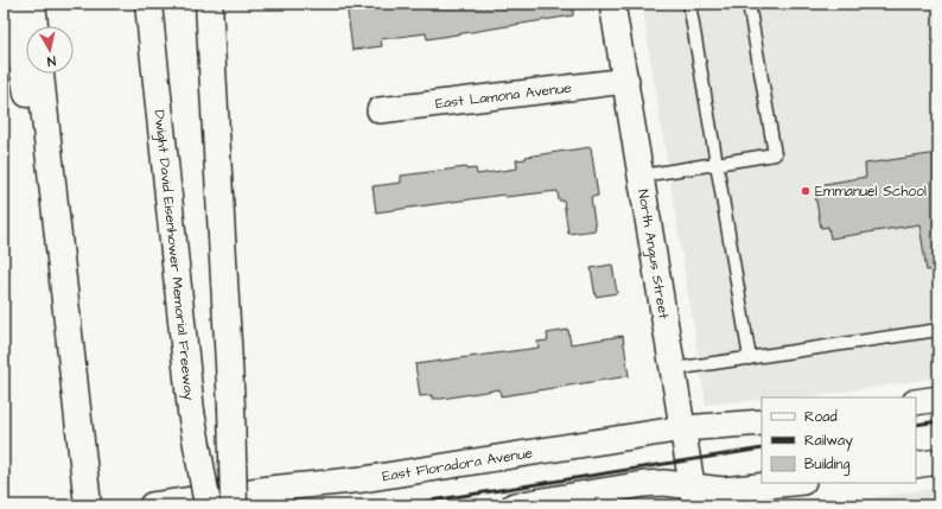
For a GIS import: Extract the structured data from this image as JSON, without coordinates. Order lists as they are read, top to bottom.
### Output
{
  "streets": {
    "highway": ["Dwight David Eisenhower Memorial Freeway"],
    "street": ["East Lamona Avenue", "North Angus Street", "East Floradora Avenue"]
  },
  "crossings": [
    ["East Lamona Avenue", "North Angus Street"],
    ["North Angus Street", "East Floradora Avenue"]
  ],
  "places": ["Emmanuel School"],
  "legend": ["Road", "Railway", "Building"],
  "north": "bottom"
}
